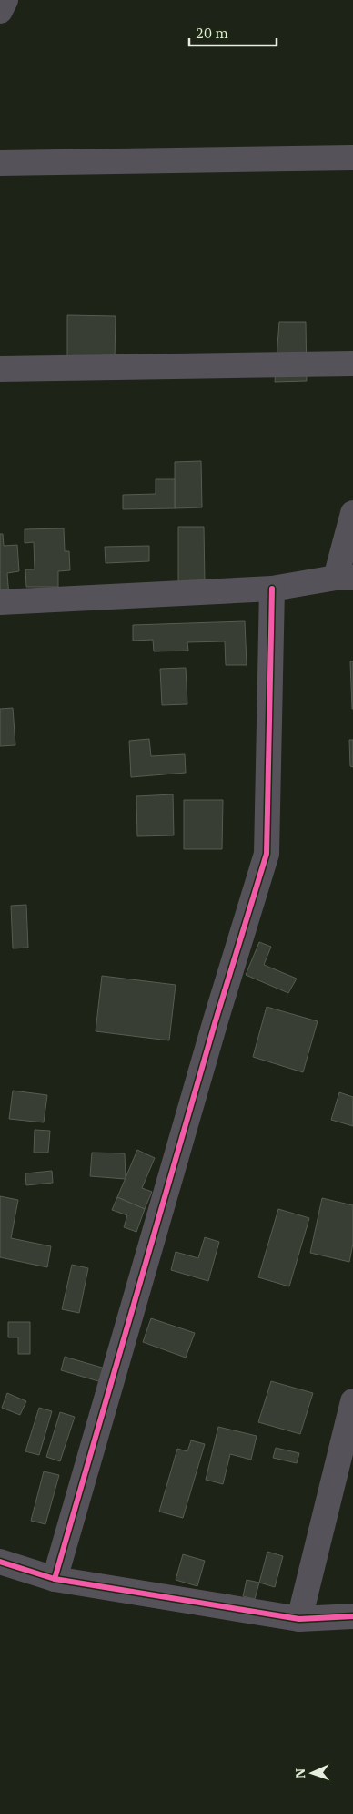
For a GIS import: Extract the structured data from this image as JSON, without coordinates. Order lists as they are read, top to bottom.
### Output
{
  "scale_bar": "20 m",
  "north": "left"
}
